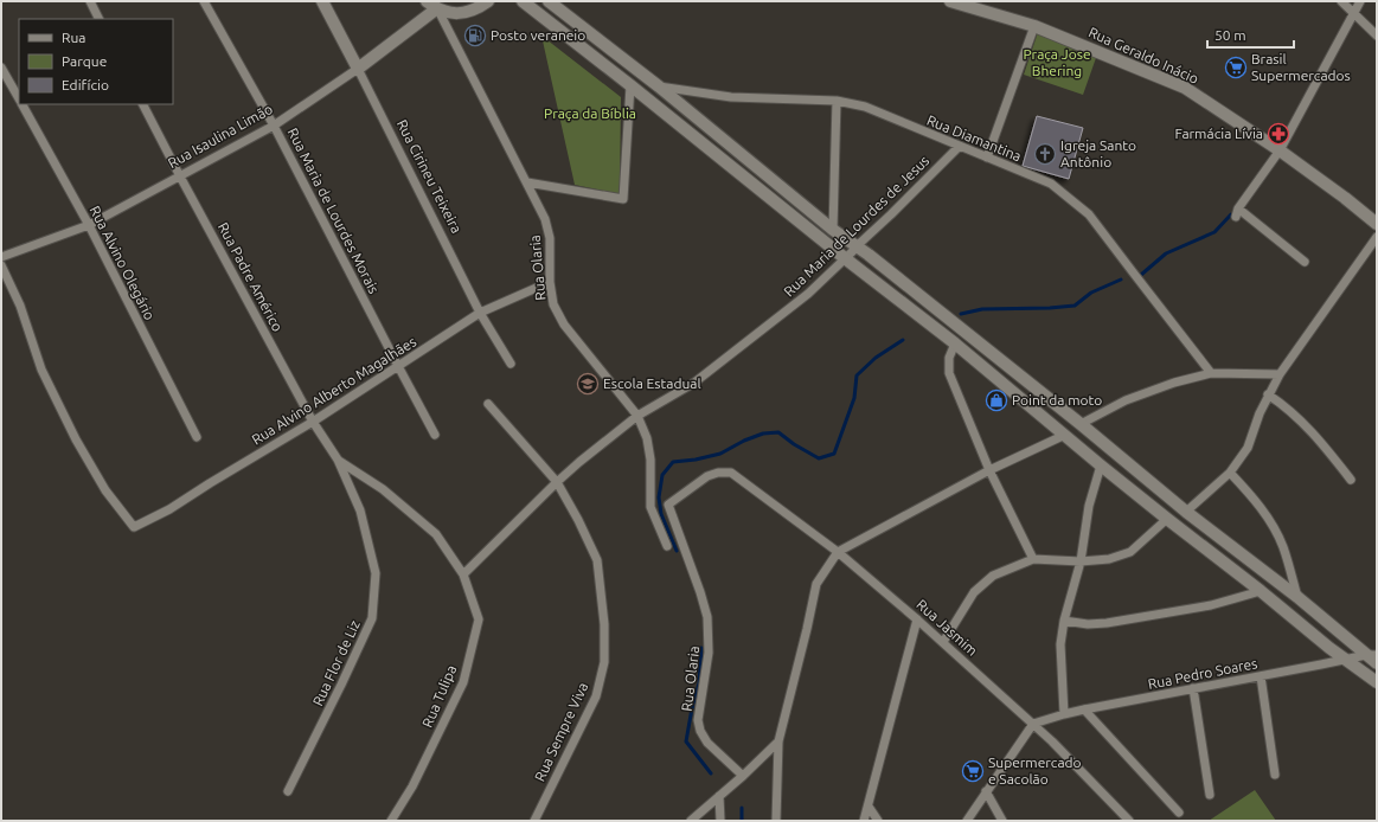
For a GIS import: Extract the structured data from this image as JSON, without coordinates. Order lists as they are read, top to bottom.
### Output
{
  "streets": {
    "main road": ["Rua Geraldo Inácio", "Rua Isaulina Limão", "Rua Cirineu Teixeira"],
    "street": [
      "Rua Diamantina",
      "Rua Maria de Lourdes Morais",
      "Rua Maria de Lourdes de Jesus",
      "Rua Alvino Olegário",
      "Rua Olaria",
      "Rua Padre Américo",
      "Rua Alvino Alberto Magalhães",
      "Rua Jasmim",
      "Rua Flor de Liz",
      "Rua Pedro Soares",
      "Rua Tulipa",
      "Rua Sempre Viva"
    ]
  },
  "crossings": [
    ["Rua Isaulina Limão", "Rua Cirineu Teixeira"],
    ["Rua Isaulina Limão", "Rua Maria de Lourdes Morais"],
    ["Rua Isaulina Limão", "Rua Alvino Olegário"],
    ["Rua Isaulina Limão", "Rua Olaria"],
    ["Rua Isaulina Limão", "Rua Padre Américo"],
    ["Rua Diamantina", "Rua Maria de Lourdes de Jesus"],
    ["Rua Cirineu Teixeira", "Rua Alvino Alberto Magalhães"],
    ["Rua Maria de Lourdes Morais", "Rua Alvino Alberto Magalhães"],
    ["Rua Maria de Lourdes de Jesus", "Rua Olaria"],
    ["Rua Maria de Lourdes de Jesus", "Rua Tulipa"],
    ["Rua Maria de Lourdes de Jesus", "Rua Sempre Viva"],
    ["Rua Olaria", "Rua Alvino Alberto Magalhães"],
    ["Rua Olaria", "Rua Jasmim"],
    ["Rua Padre Américo", "Rua Alvino Alberto Magalhães"],
    ["Rua Padre Américo", "Rua Flor de Liz"],
    ["Rua Padre Américo", "Rua Tulipa"],
    ["Rua Jasmim", "Rua Pedro Soares"],
    ["Rua Flor de Liz", "Rua Tulipa"]
  ],
  "parks": ["Praça Jose Bhering", "Praça da Bíblia"],
  "places": {
    "fuel station": ["Posto veraneio"],
    "supermarket": ["Brasil Supermercados", "Supermercado e Sacolão"],
    "pharmacy": ["Farmácia Lívia"],
    "church": ["Igreja Santo Antônio"],
    "school or university": ["Escola Estadual"],
    "shop": ["Point da moto"]
  },
  "legend": ["Rua", "Parque", "Edifício"],
  "scale_bar": "50 m"
}
